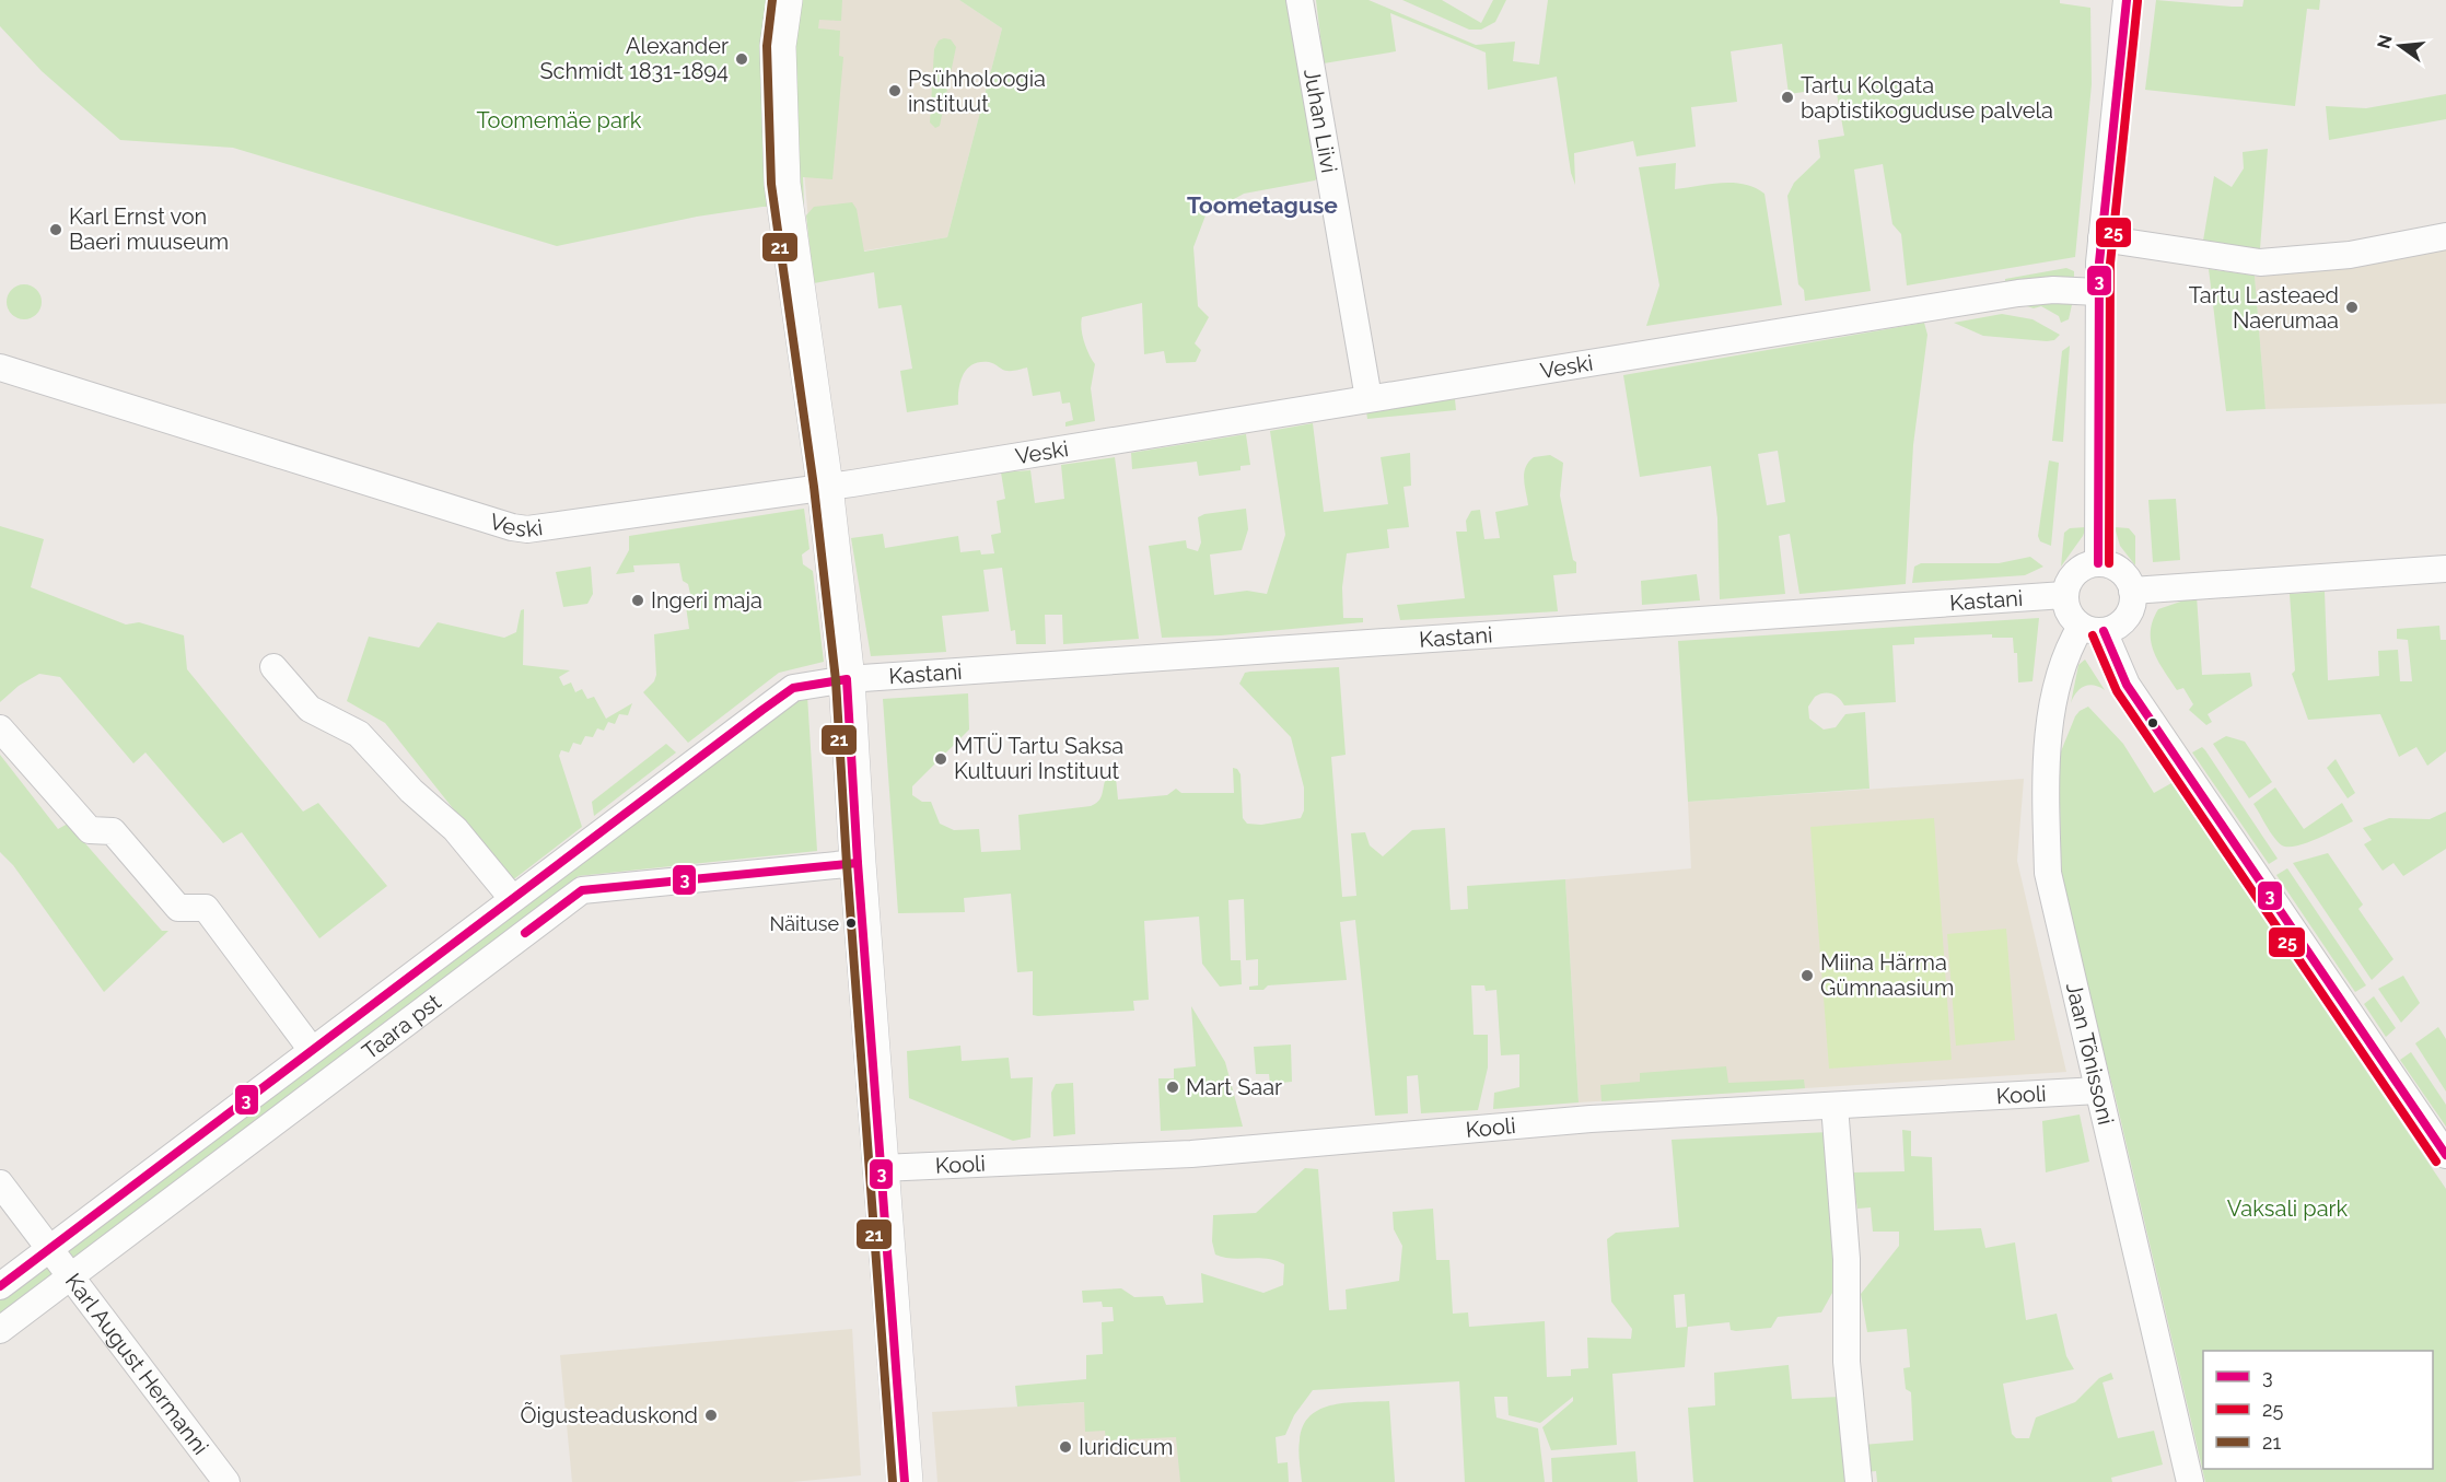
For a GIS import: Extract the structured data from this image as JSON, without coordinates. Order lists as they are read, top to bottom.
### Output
{
  "streets": {
    "street": [
      "Juhan Liivi",
      "Veski",
      "Kastani",
      "Taara pst",
      "Jaan Tõnissoni",
      "Kooli",
      "Karl August Hermanni"
    ]
  },
  "crossings": [
    ["Juhan Liivi", "Veski"],
    ["Kastani", "Taara pst"],
    ["Kastani", "Jaan Tõnissoni"],
    ["Taara pst", "Karl August Hermanni"],
    ["Jaan Tõnissoni", "Kooli"]
  ],
  "districts": ["Toometaguse"],
  "parks": ["Toomemäe park", "Vaksali park"],
  "places": [
    "Alexander Schmidt 1831-1894",
    "Psühholoogia instituut",
    "Tartu Kolgata baptistikoguduse palvela",
    "Karl Ernst von Baeri muuseum",
    "Tartu Lasteaed Naerumaa",
    "Ingeri maja",
    "MTÜ Tartu Saksa Kultuuri Instituut",
    "Näituse",
    "Miina Härma Gümnaasium",
    "Mart Saar",
    "Õigusteaduskond",
    "Iuridicum"
  ],
  "lines": ["transit line 3", "transit line 21", "transit line 25"],
  "legend": ["3", "25", "21"],
  "north": "left"
}
